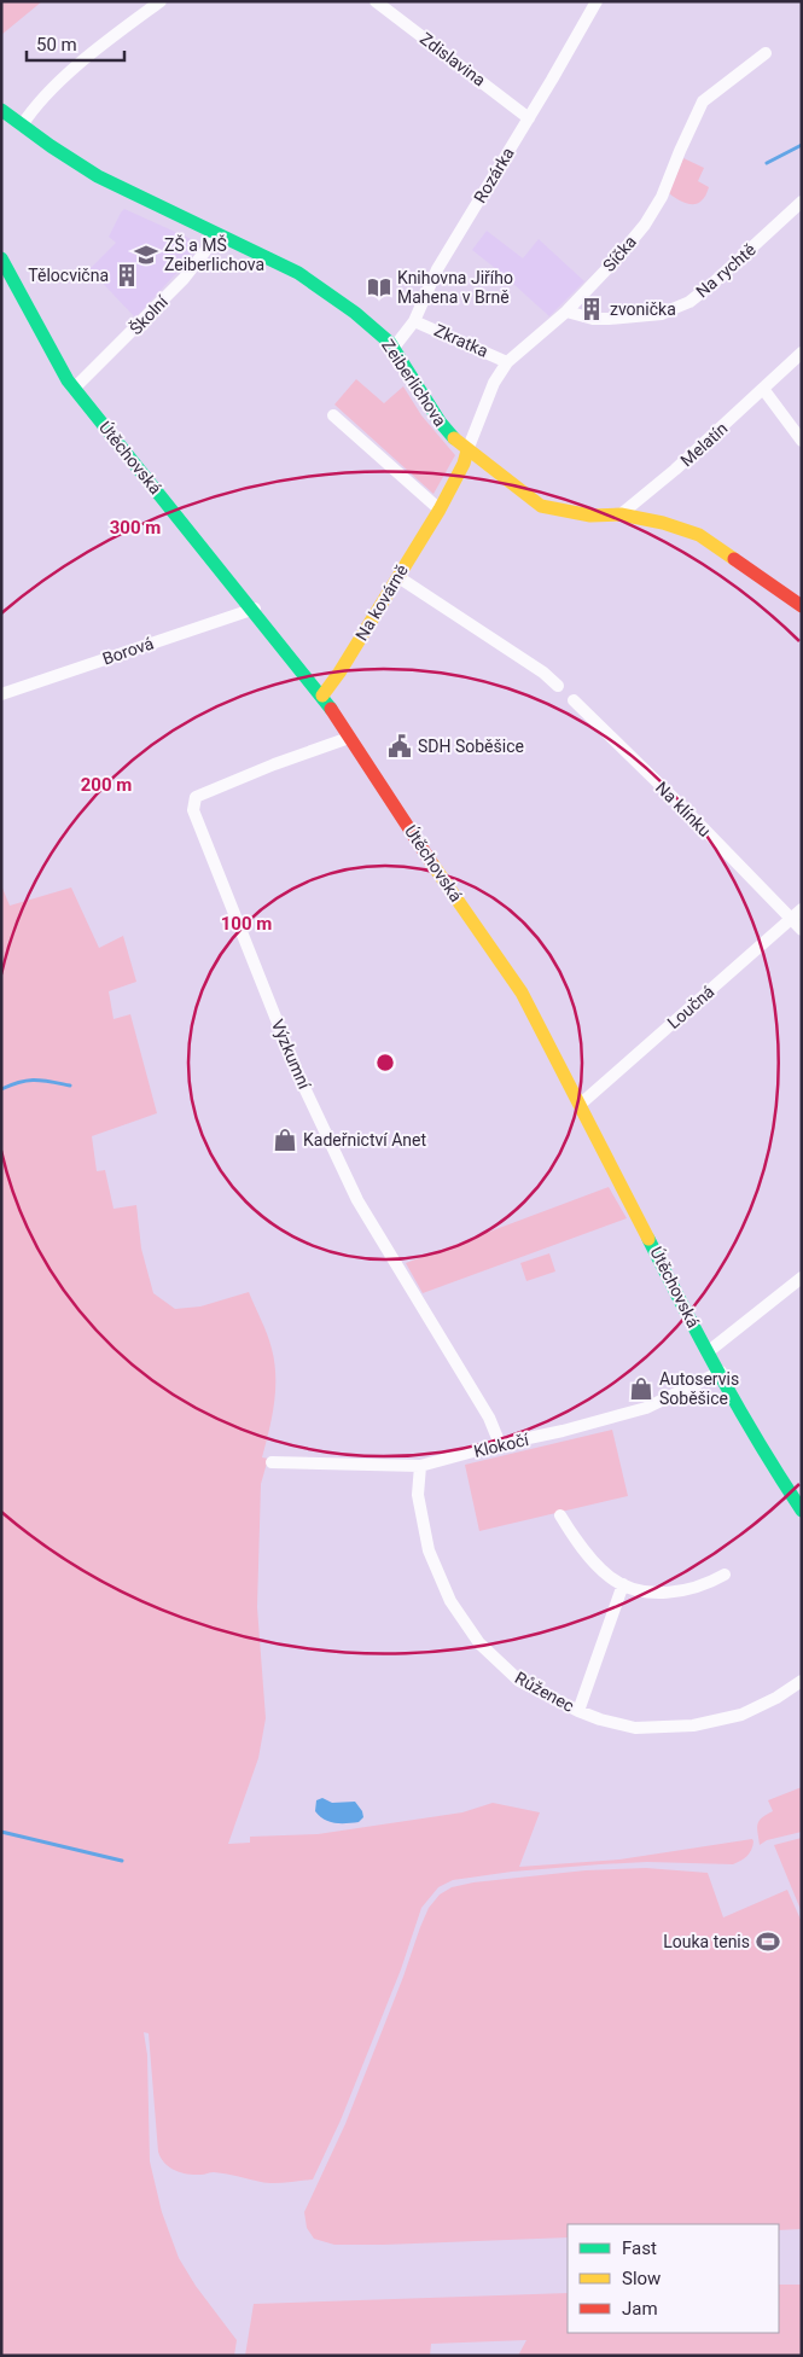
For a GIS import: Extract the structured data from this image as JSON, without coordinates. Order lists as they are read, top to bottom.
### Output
{
  "streets": {
    "street": [
      "Zdislavina",
      "Rozárka",
      "Síčka",
      "Na rychtě",
      "Školní",
      "Zkratka",
      "Zeiberlichova",
      "Melatín",
      "Útěchovská",
      "Na kovárně",
      "Borová",
      "Na klínku",
      "Loučná",
      "Výzkumní",
      "Klokočí",
      "Růženec"
    ]
  },
  "crossings": [
    ["Zdislavina", "Rozárka"],
    ["Rozárka", "Zkratka"],
    ["Rozárka", "Zeiberlichova"],
    ["Síčka", "Na rychtě"],
    ["Síčka", "Zkratka"],
    ["Síčka", "Zeiberlichova"],
    ["Síčka", "Na kovárně"],
    ["Školní", "Zeiberlichova"],
    ["Školní", "Útěchovská"],
    ["Zeiberlichova", "Melatín"],
    ["Zeiberlichova", "Na kovárně"],
    ["Útěchovská", "Na kovárně"],
    ["Útěchovská", "Borová"],
    ["Útěchovská", "Loučná"],
    ["Útěchovská", "Výzkumní"],
    ["Útěchovská", "Klokočí"],
    ["Na klínku", "Loučná"],
    ["Výzkumní", "Klokočí"],
    ["Klokočí", "Růženec"]
  ],
  "places": {
    "school or university": ["ZŠ a MŠ Zeiberlichova"],
    "building": ["Tělocvična", "zvonička"],
    "library": ["Knihovna Jiřího Mahena v Brně"],
    "public building": ["SDH Soběšice"],
    "shop": ["Kadeřnictví Anet", "Autoservis Soběšice"],
    "sports": ["Louka tenis"]
  },
  "legend": ["Fast", "Slow", "Jam"],
  "scale_bar": "50 m",
  "rings": ["300 m", "200 m", "100 m"]
}
